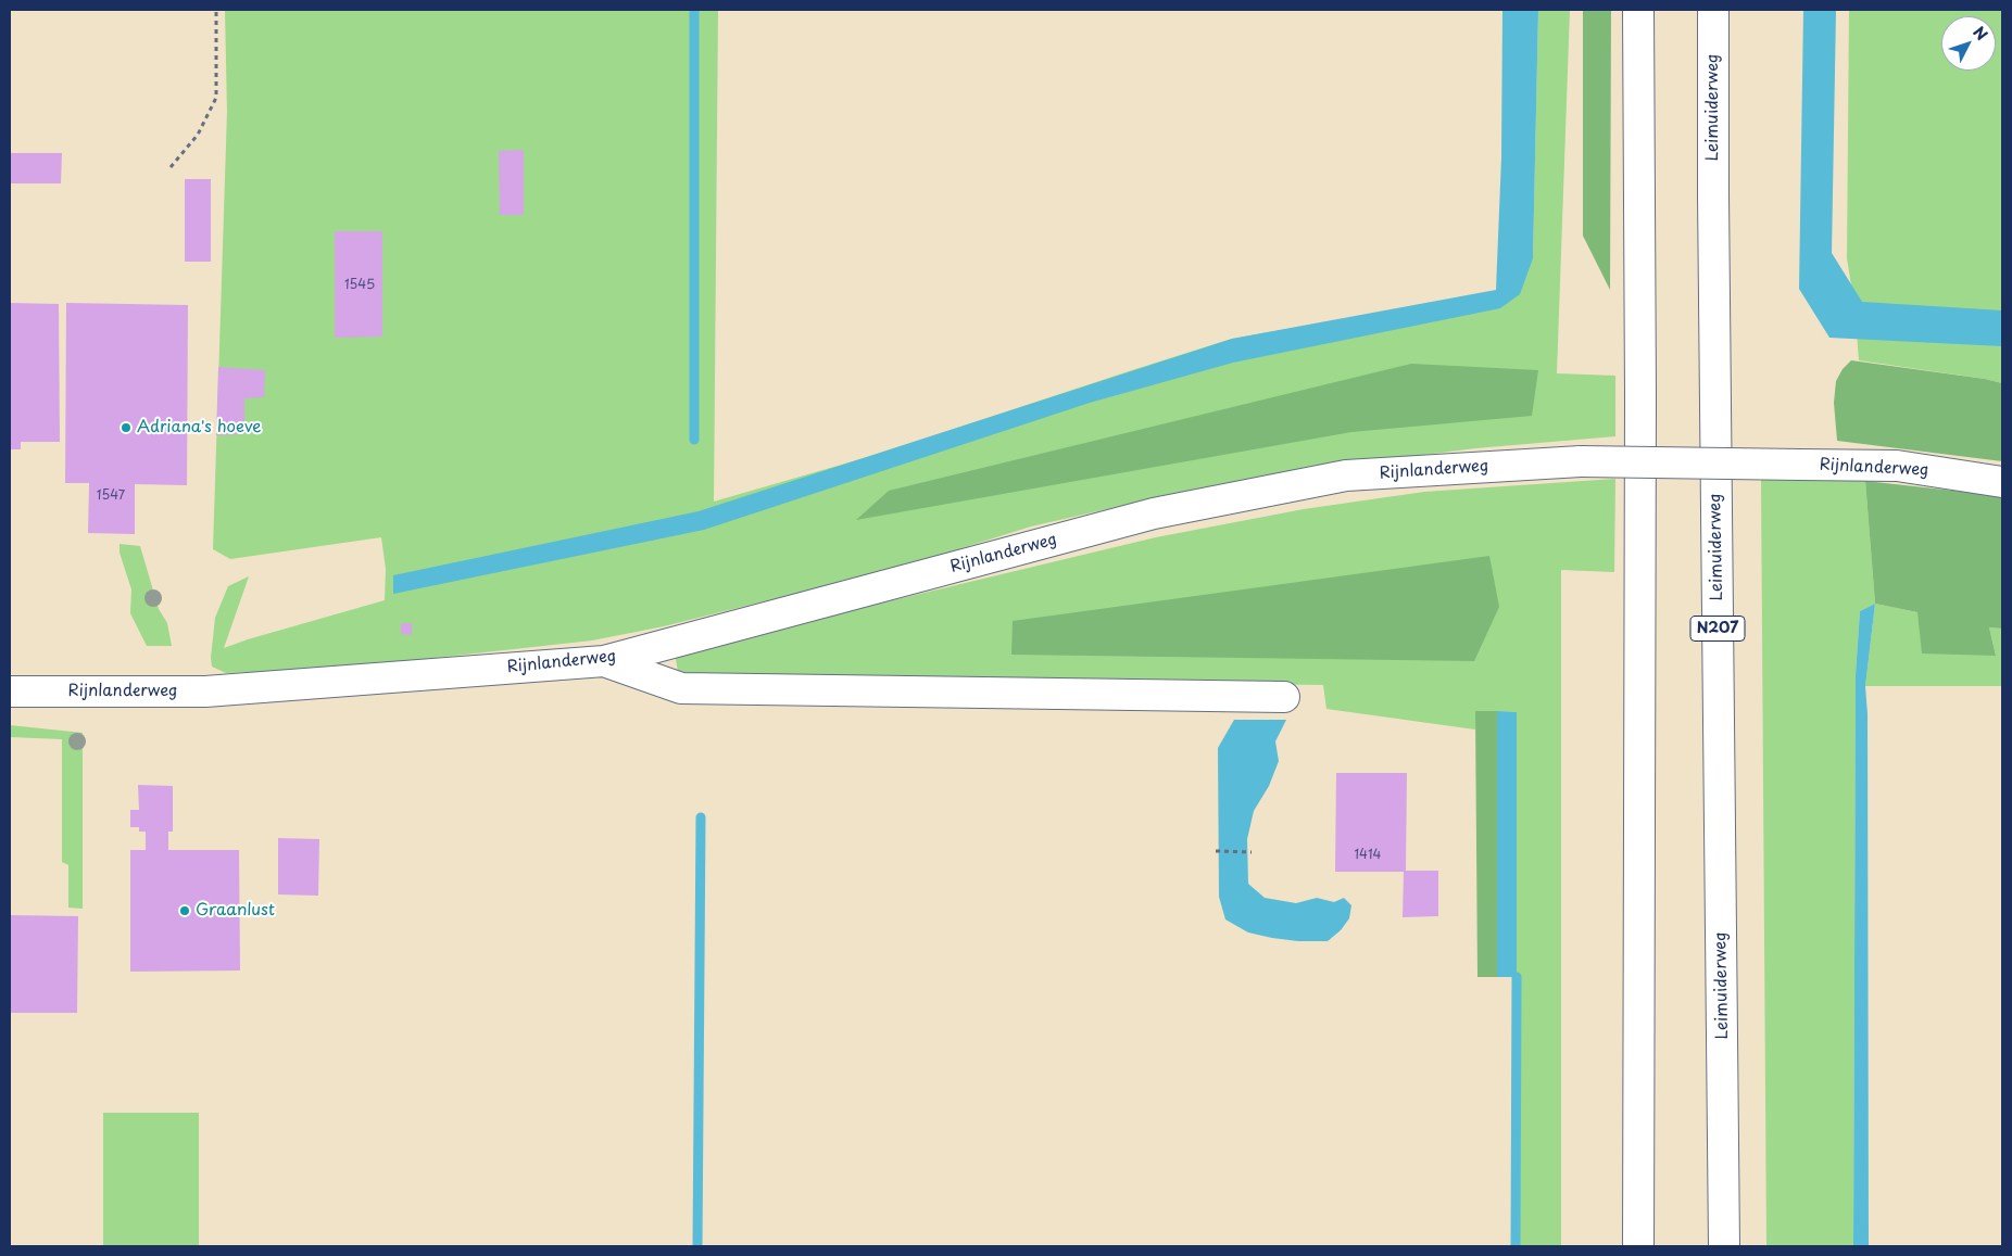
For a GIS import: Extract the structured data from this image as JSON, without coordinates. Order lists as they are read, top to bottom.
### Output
{
  "streets": {
    "street": ["Leimuiderweg", "Rijnlanderweg", "N207"]
  },
  "places": ["Adriana's hoeve", "Graanlust"],
  "house_numbers": ["1545", "1547", "1414"],
  "north": "top right"
}
